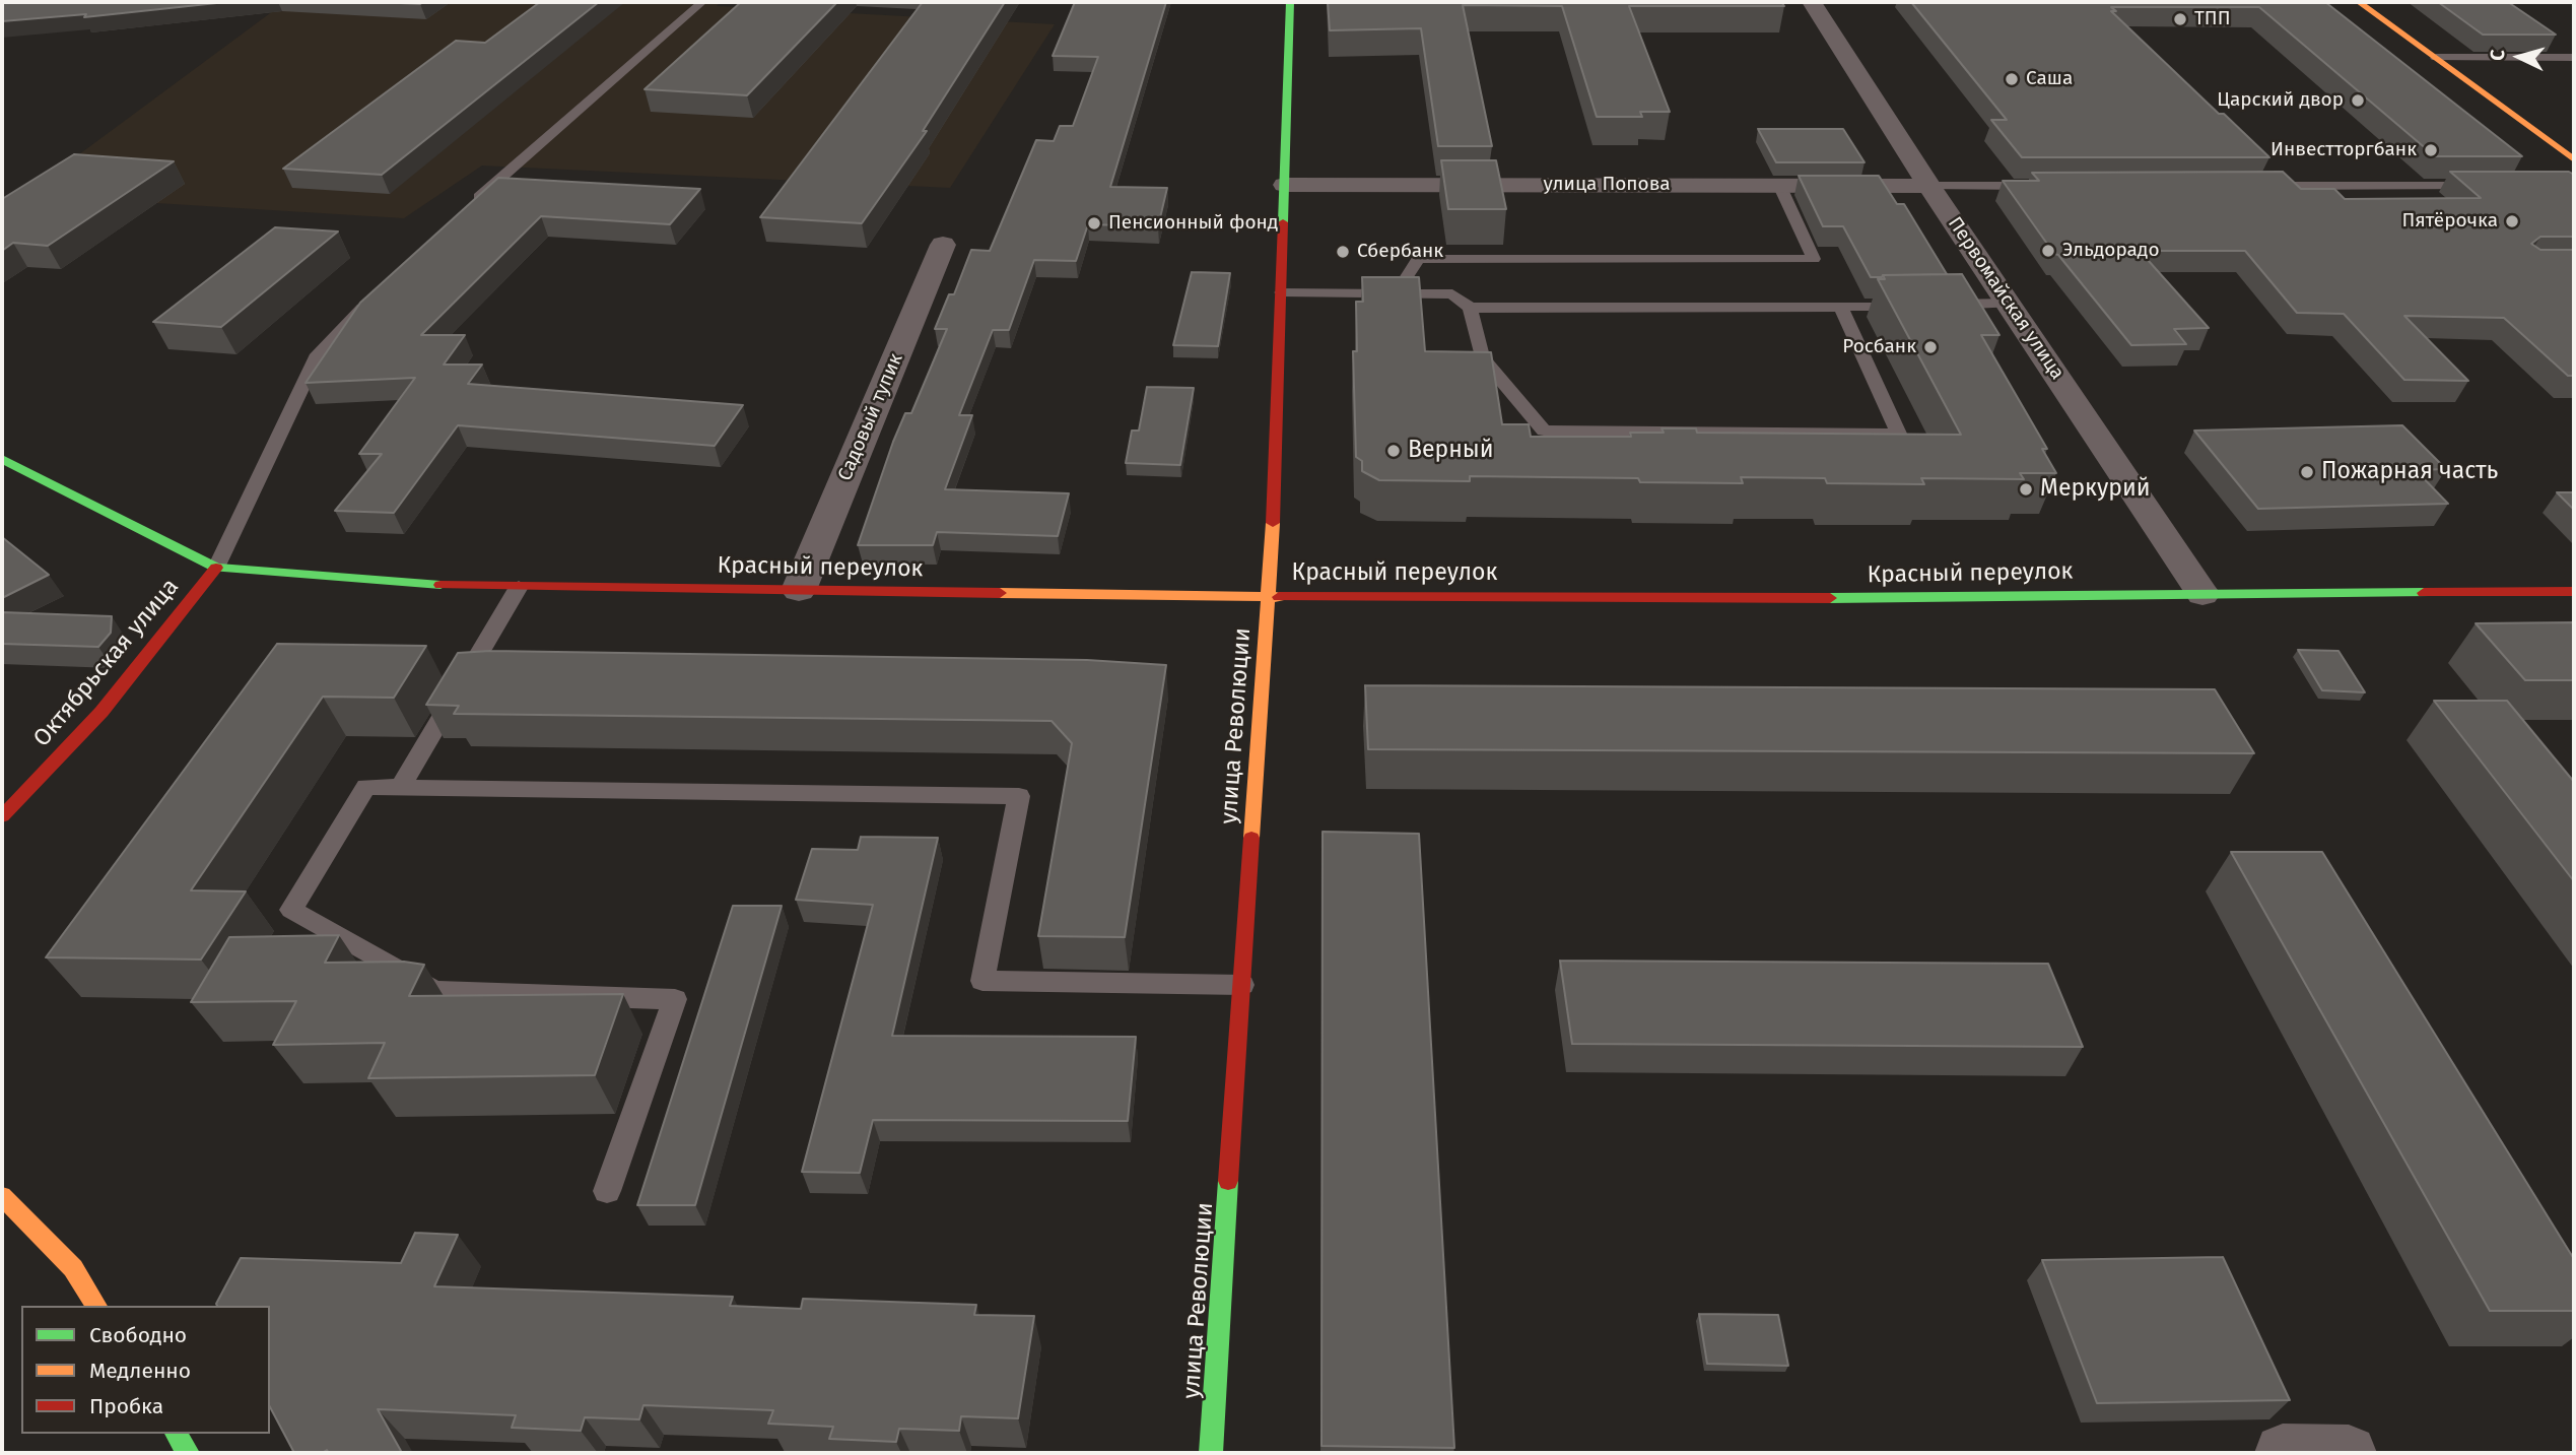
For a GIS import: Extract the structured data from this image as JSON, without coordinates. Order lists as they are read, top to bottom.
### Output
{
  "streets": {
    "main road": ["Красный переулок", "Октябрьская улица", "улица Революции"],
    "street": ["улица Попова", "Первомайская улица", "Садовый тупик"]
  },
  "crossings": [
    ["улица Попова", "Первомайская улица"],
    ["улица Попова", "улица Революции"],
    ["Первомайская улица", "Красный переулок"],
    ["Садовый тупик", "Красный переулок"],
    ["Красный переулок", "Октябрьская улица"],
    ["Красный переулок", "улица Революции"]
  ],
  "places": [
    "ТПП",
    "Саша",
    "Царский двор",
    "Инвестторгбанк",
    "Пятёрочка",
    "Пенсионный фонд",
    "Эльдорадо",
    "Сбербанк",
    "Росбанк",
    "Верный",
    "Пожарная часть",
    "Меркурий"
  ],
  "legend": ["Свободно", "Медленно", "Пробка"],
  "north": "left"
}
